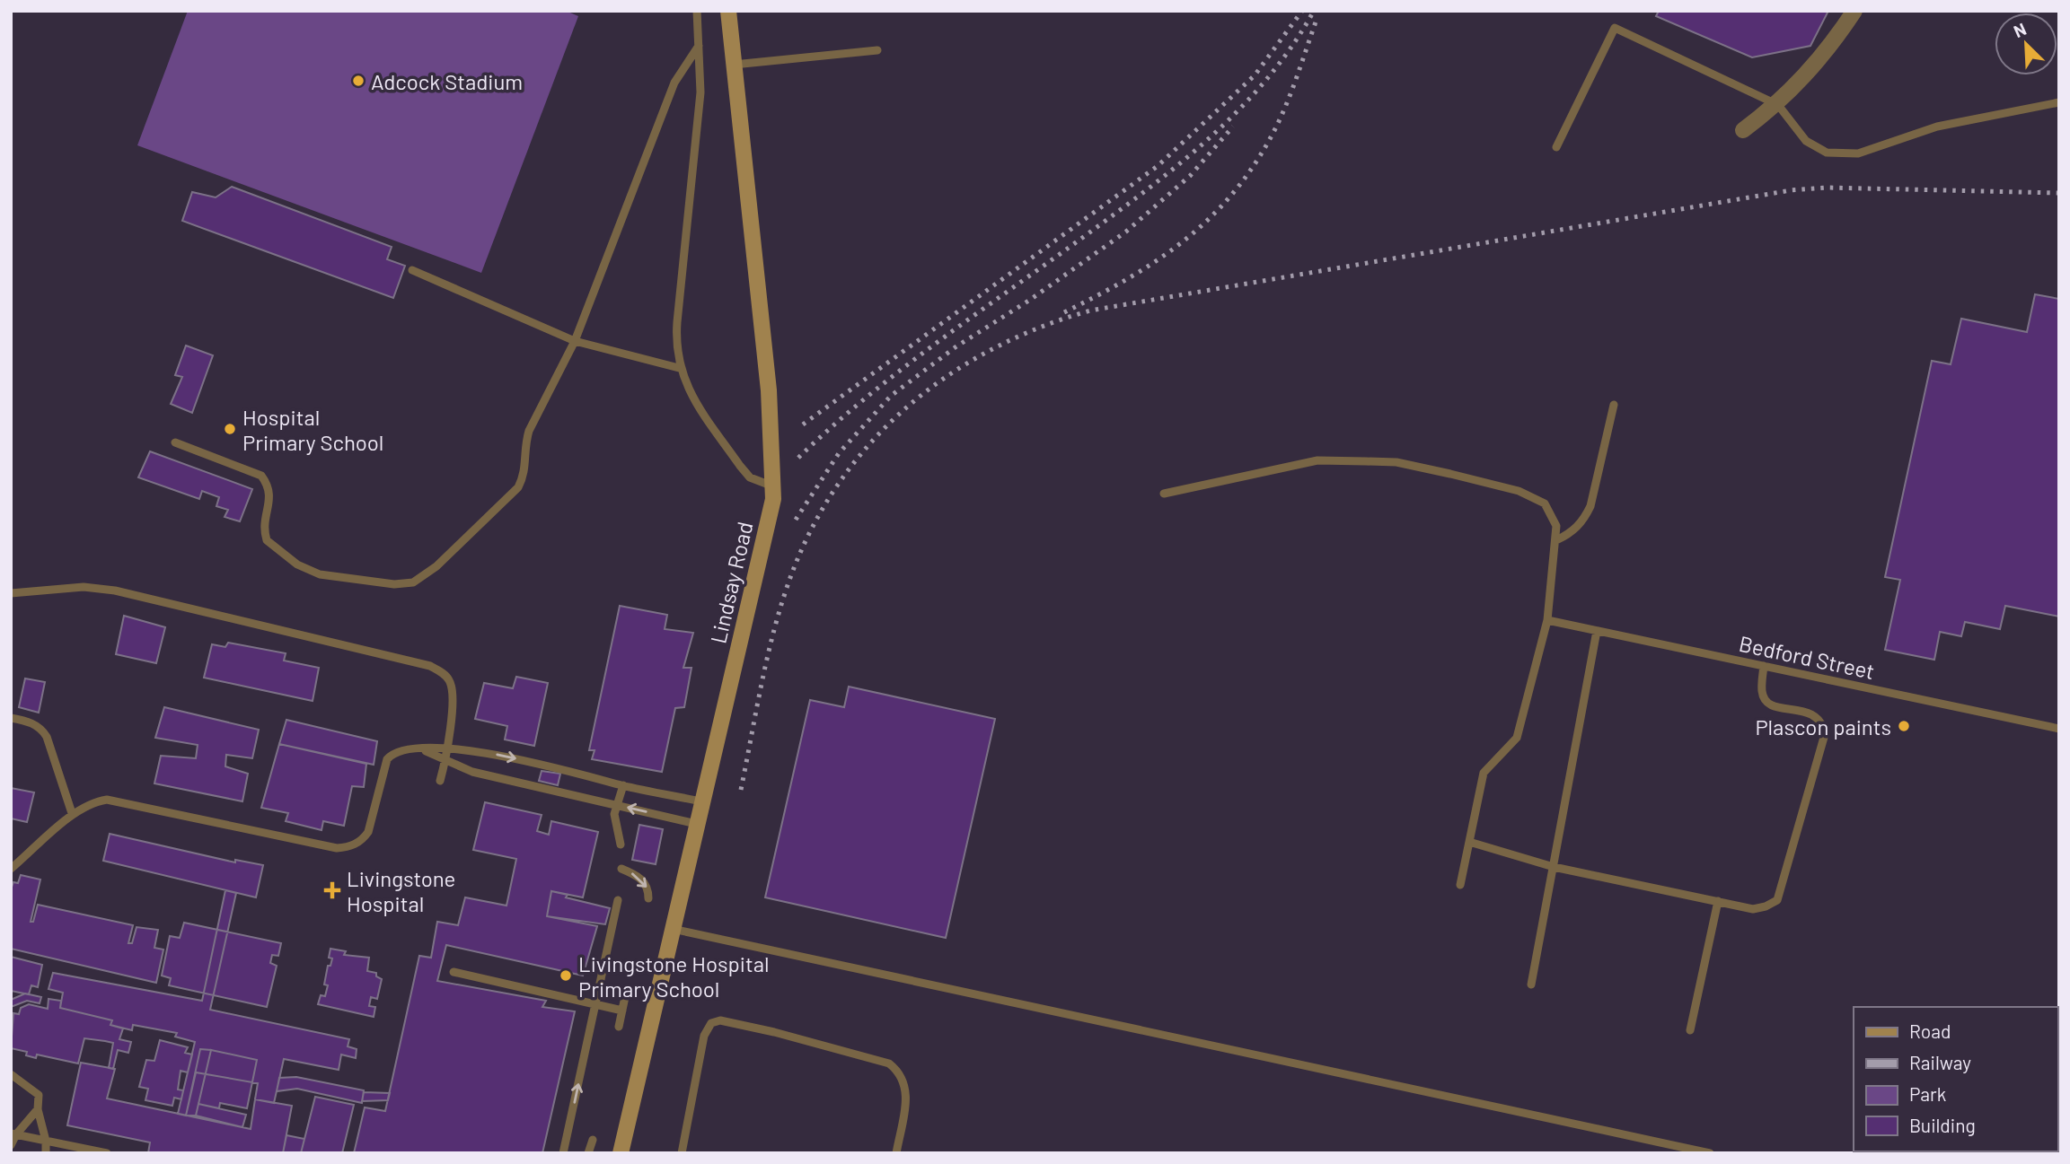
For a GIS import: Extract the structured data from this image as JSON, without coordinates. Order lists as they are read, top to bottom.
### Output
{
  "streets": {
    "street": ["Lindsay Road"],
    "lane": ["Bedford Street"]
  },
  "places": {
    "other": [
      "Adcock Stadium",
      "Hospital Primary School",
      "Plascon paints",
      "Livingstone Hospital Primary School"
    ],
    "health": ["Livingstone Hospital"]
  },
  "legend": [
    "Road",
    "Railway",
    "Park",
    "Building"
  ],
  "north": "top left"
}
